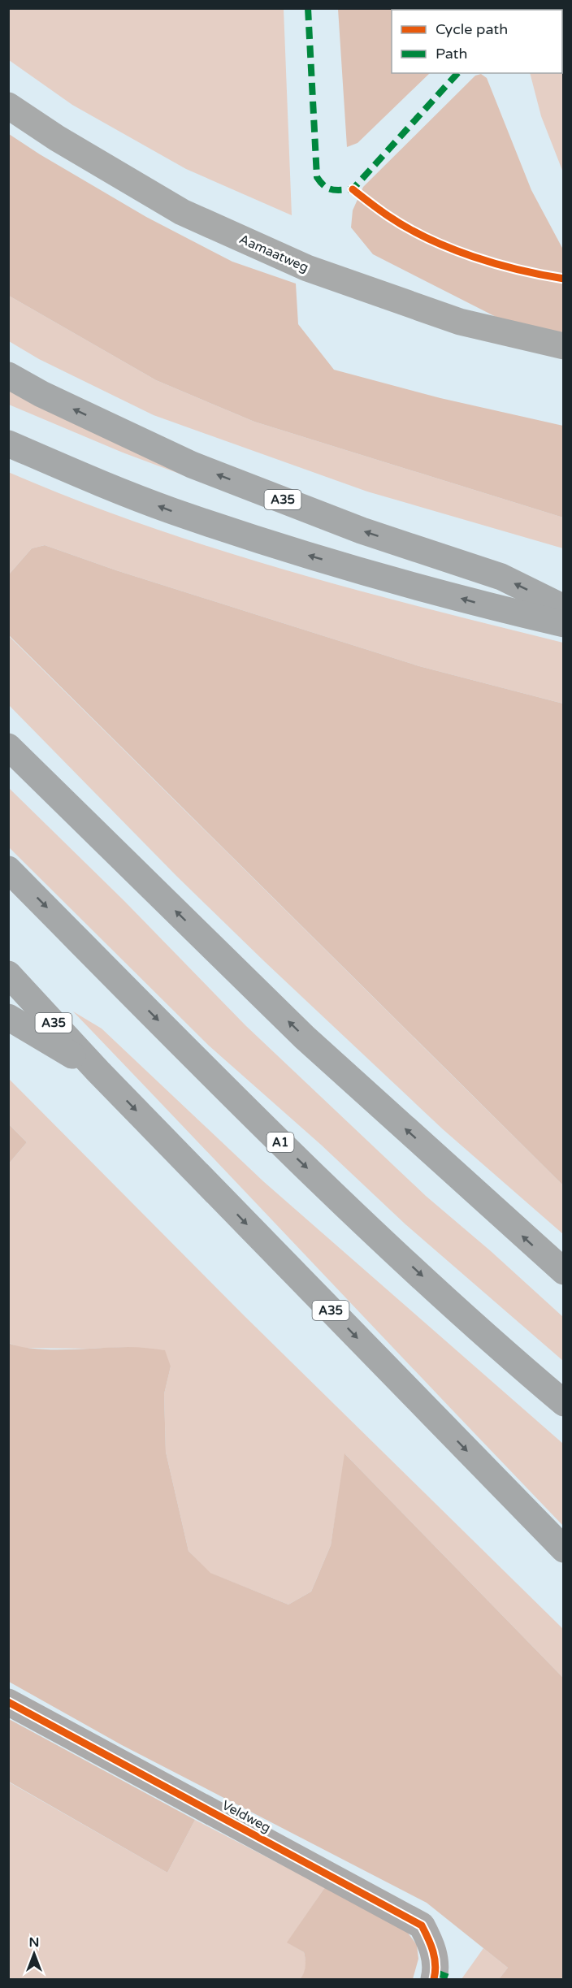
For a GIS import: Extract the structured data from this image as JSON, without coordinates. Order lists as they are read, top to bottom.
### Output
{
  "streets": {
    "highway": ["A35", "A1"],
    "main road": ["Aamaatweg"],
    "street": ["Veldweg"]
  },
  "legend": ["Cycle path", "Path"],
  "north": "top"
}
